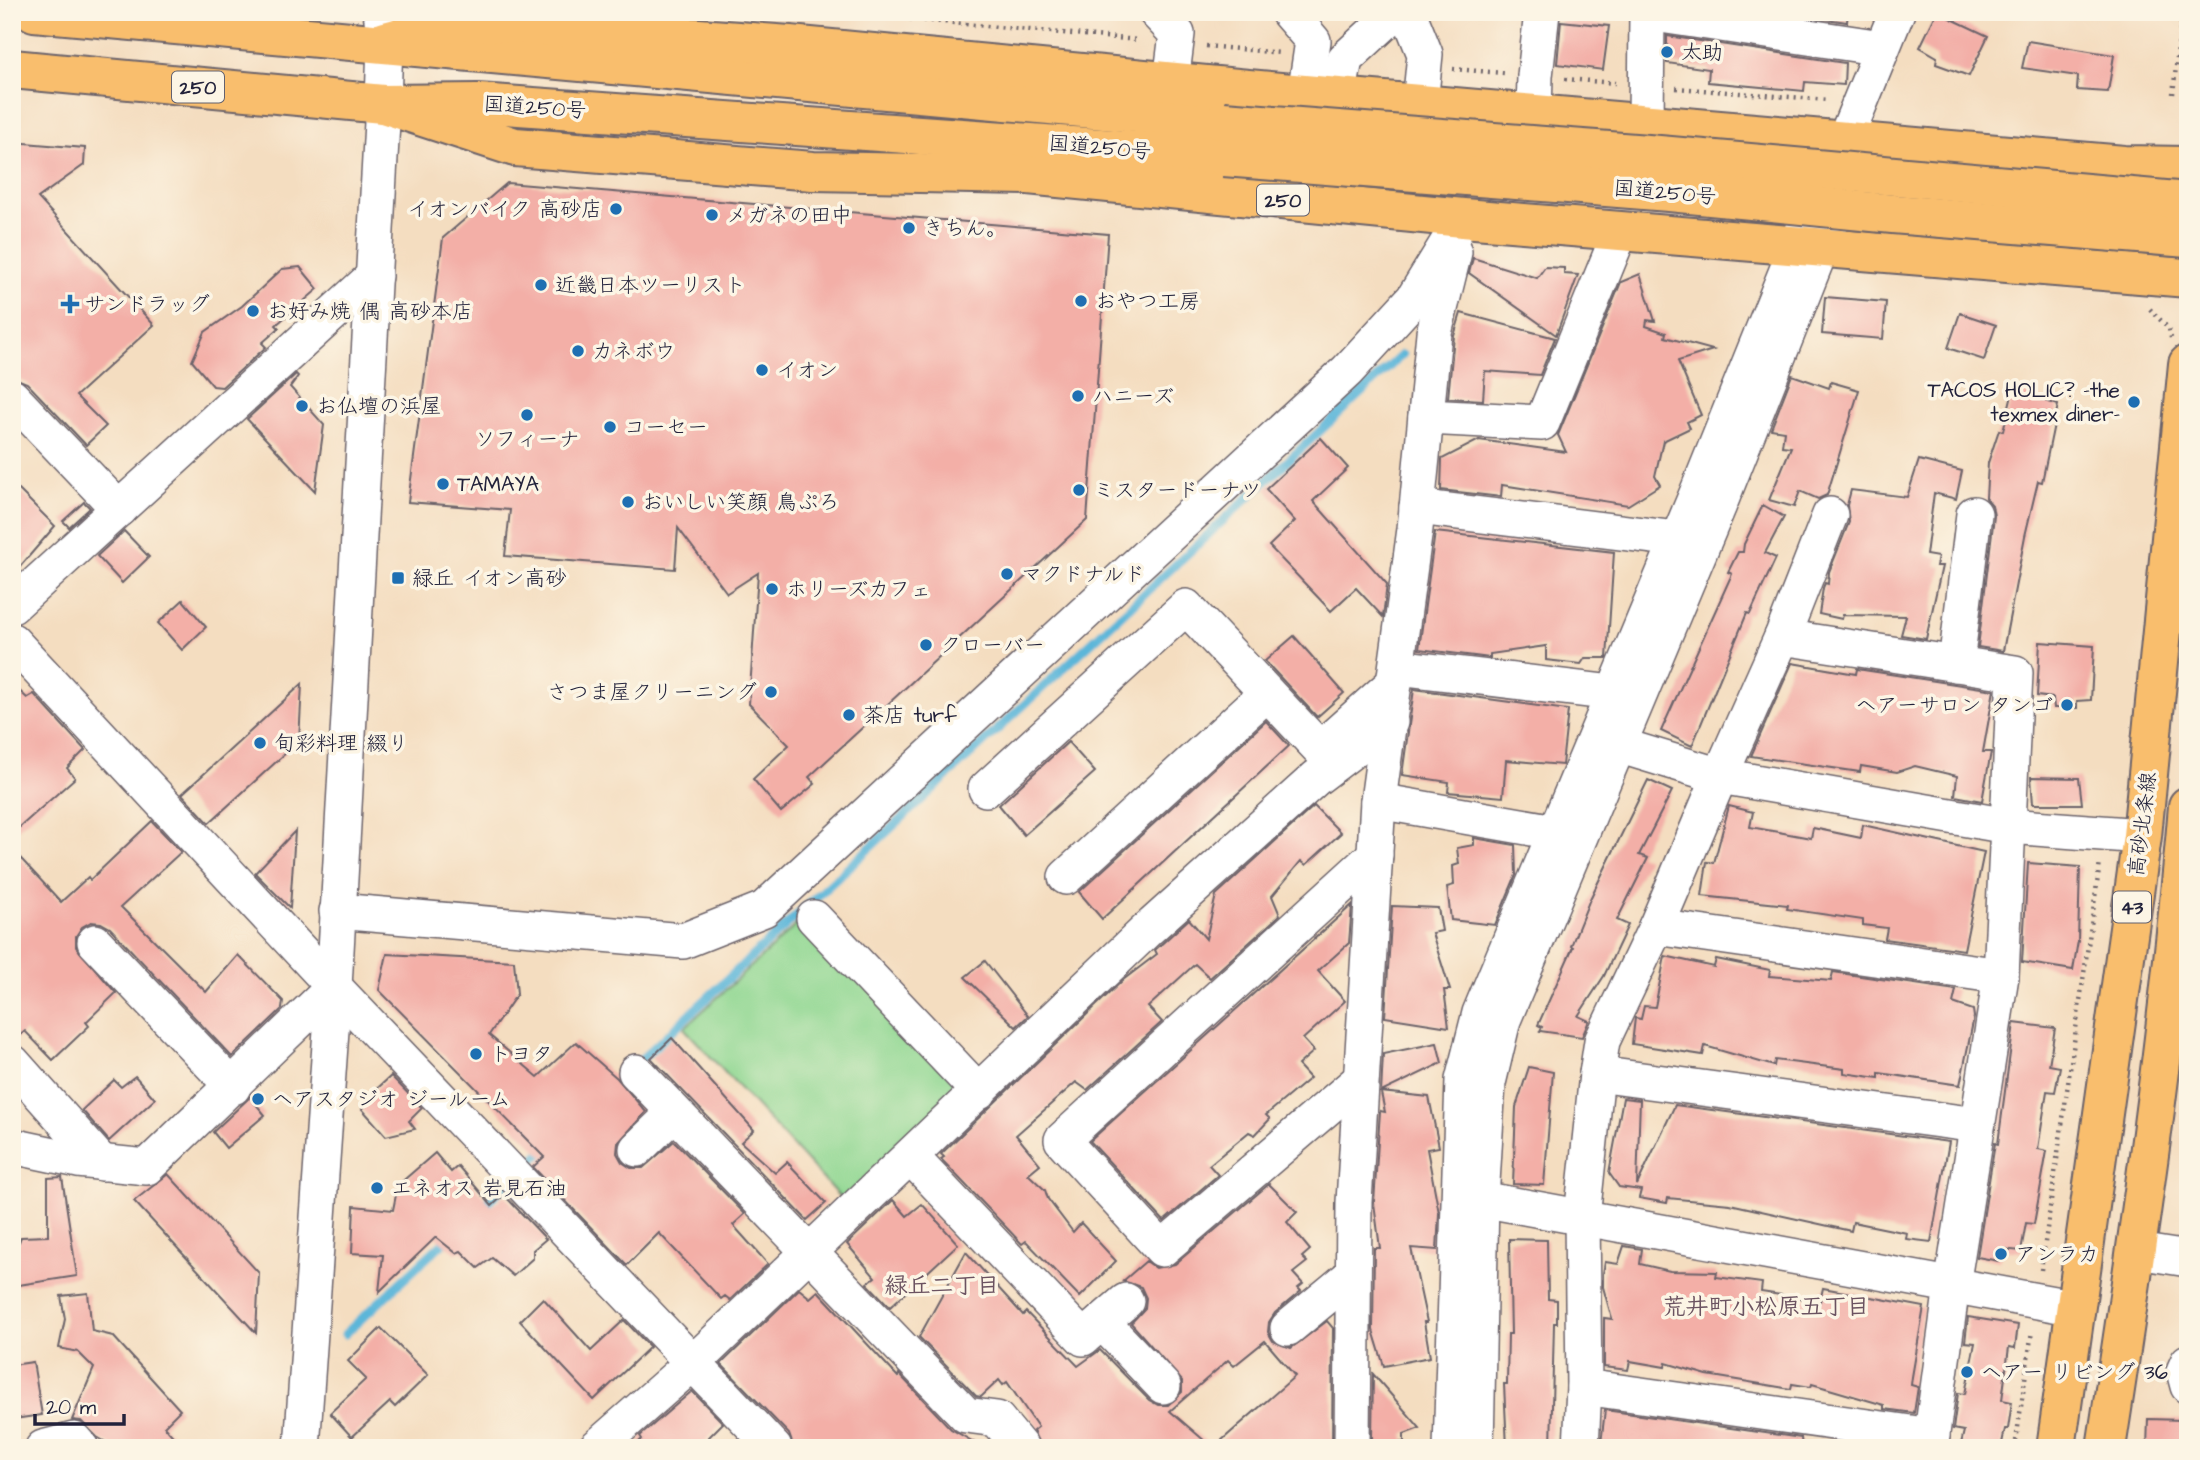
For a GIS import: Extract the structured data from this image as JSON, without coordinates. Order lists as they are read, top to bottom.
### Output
{
  "streets": {
    "main road": [
      "250",
      "国道250号",
      "高砂北条線",
      "43"
    ]
  },
  "crossings": [
    ["250", "国道250号"]
  ],
  "districts": ["緑丘二丁目", "荒井町小松原五丁目"],
  "places": {
    "other": [
      "太助",
      "イオンバイク 高砂店",
      "メガネの田中",
      "きちん。",
      "近畿日本ツーリスト",
      "おやつ工房",
      "お好み焼 偶 高砂本店",
      "カネボウ",
      "イオン",
      "ハニーズ",
      "TACOS HOLIC? -the texmex diner-",
      "お仏壇の浜屋",
      "ソフィーナ",
      "コーセー",
      "TAMAYA",
      "ミスタードーナツ",
      "おいしい笑顔 鳥ぷろ",
      "マクドナルド",
      "ホリーズカフェ",
      "クローバー",
      "さつま屋クリーニング",
      "ヘアーサロン タンゴ",
      "茶店 turf",
      "旬彩料理 綴り",
      "トヨタ",
      "ヘアスタジオ ジールーム",
      "エネオス 岩見石油",
      "アンラカ",
      "ヘアー リビング 36"
    ],
    "health": ["サンドラッグ"],
    "transit": ["緑丘 イオン高砂"]
  },
  "scale_bar": "20 m"
}
